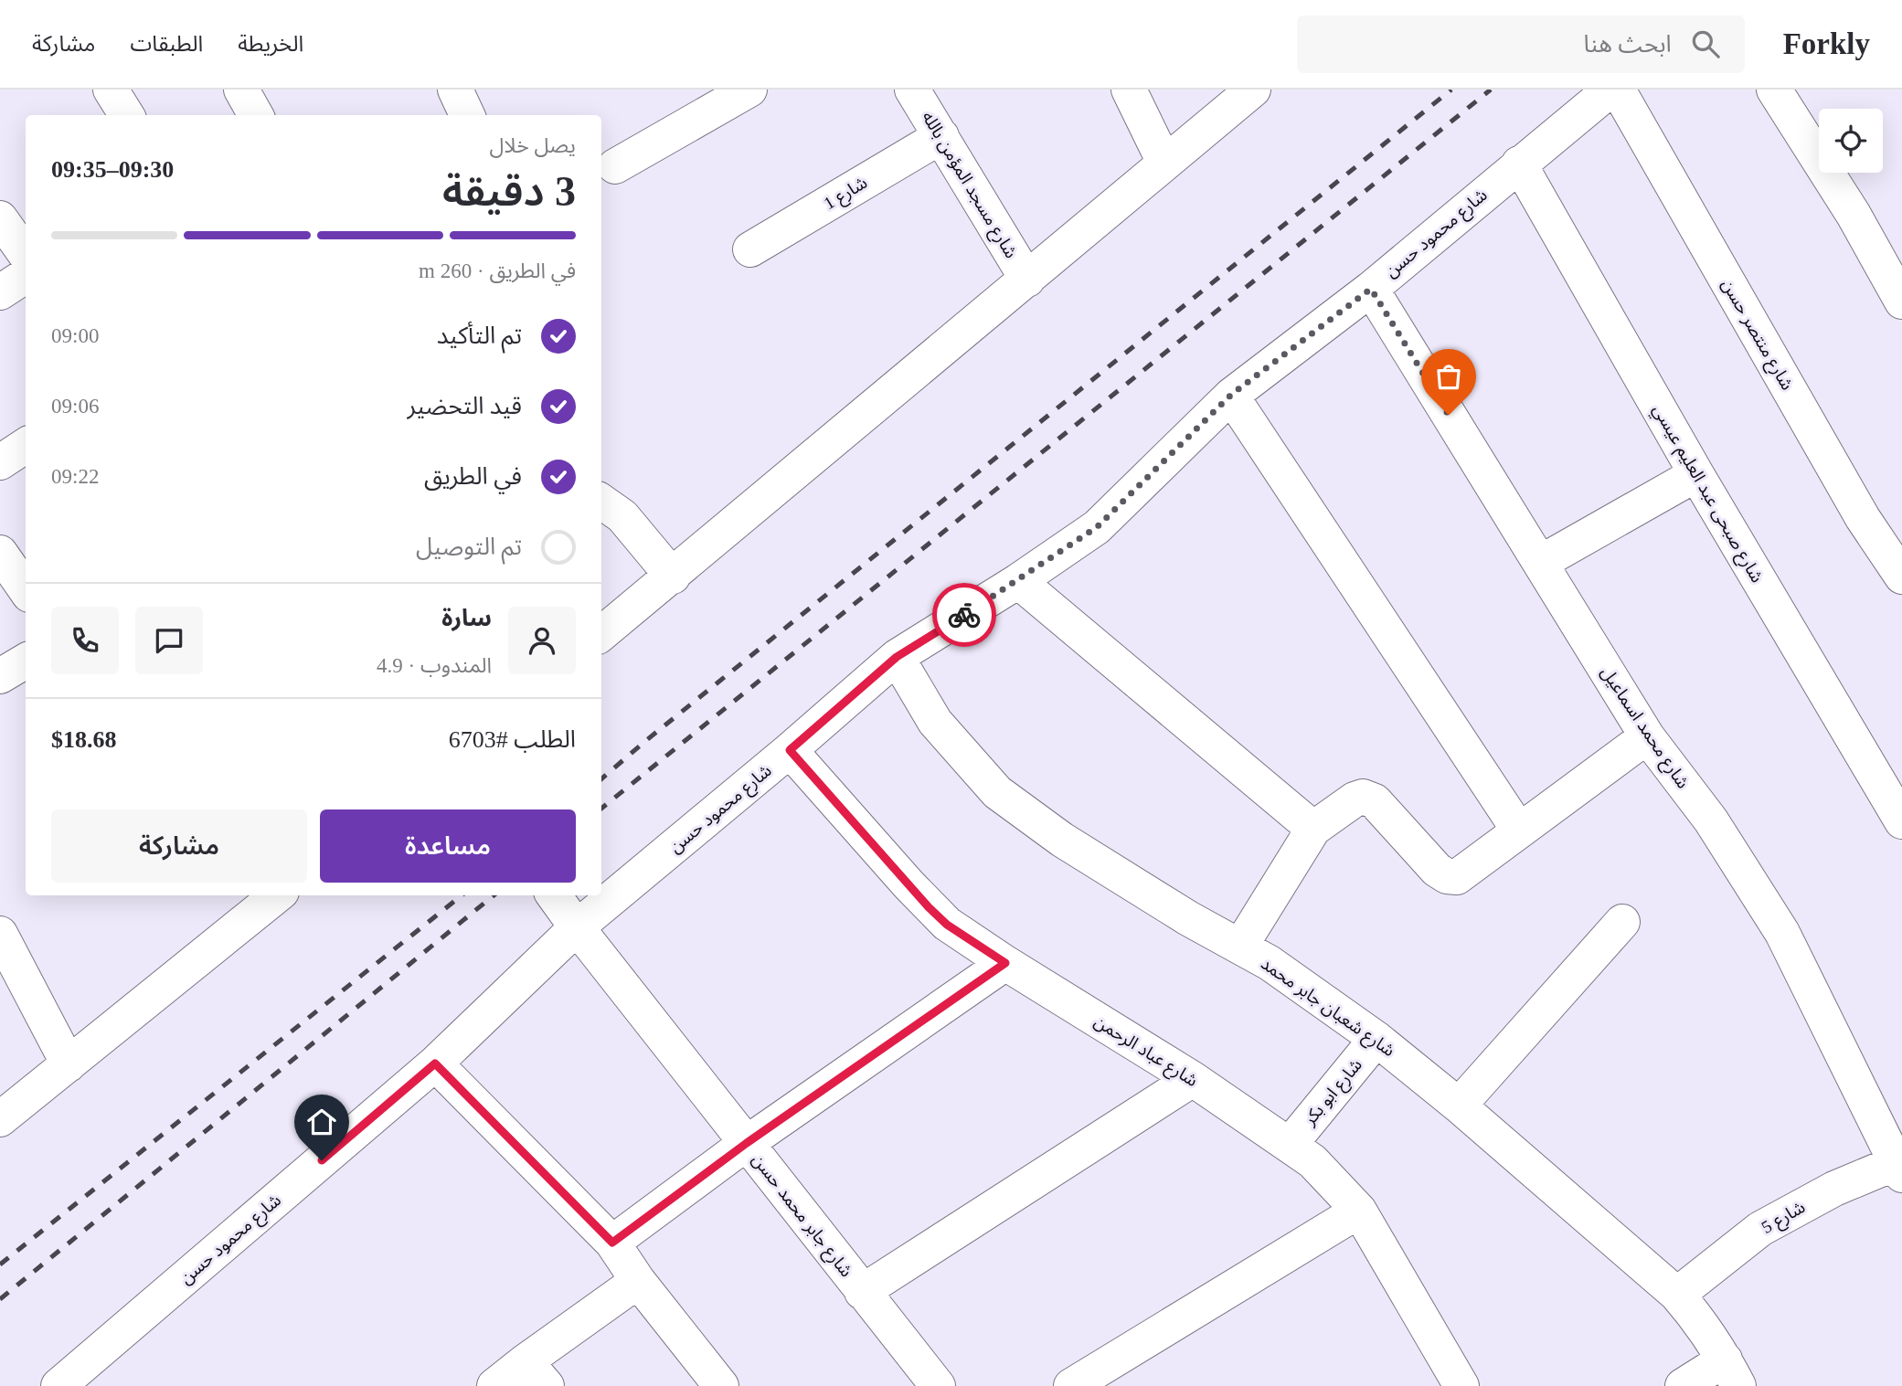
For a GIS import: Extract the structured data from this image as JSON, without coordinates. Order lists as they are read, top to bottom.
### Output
{
  "streets": {
    "street": [
      "شارع مسجد المؤمن بالله",
      "شارع 1",
      "شارع محمود حسن",
      "شارع منتصر حسن",
      "شارع صبحى عبد العليم عيسي",
      "شارع محمد اسماعيل",
      "شارع شعبان جابر محمد",
      "شارع عباد الرحمن",
      "شارع ابو بكر",
      "شارع جابر محمد حسن",
      "شارع 5"
    ]
  },
  "crossings": [
    ["شارع مسجد المؤمن بالله", "شارع 1"],
    ["شارع محمود حسن", "شارع صبحى عبد العليم عيسي"],
    ["شارع محمود حسن", "شارع محمد اسماعيل"],
    ["شارع محمود حسن", "شارع شعبان جابر محمد"],
    ["شارع محمود حسن", "شارع عباد الرحمن"],
    ["شارع محمود حسن", "شارع جابر محمد حسن"],
    ["شارع محمد اسماعيل", "شارع 5"],
    ["شارع شعبان جابر محمد", "شارع ابو بكر"],
    ["شارع شعبان جابر محمد", "شارع 5"],
    ["شارع عباد الرحمن", "شارع ابو بكر"]
  ],
  "page": {
    "header": "Forkly",
    "search": "ابحث هنا",
    "nav": ["الخريطة", "الطبقات", "مشاركة"],
    "heading": ["3 دقيقة", "يصل خلال", "09:30–09:35"],
    "panel": [
      "سارة",
      "المندوب · 4.9",
      "الطلب #6703",
      "$18.68"
    ],
    "bar": "في الطريق · 260 m",
    "list": [
      ["تم التأكيد", "09:00"],
      ["قيد التحضير", "09:06"],
      ["في الطريق", "09:22"],
      "تم التوصيل"
    ],
    "buttons": ["مساعدة", "مشاركة"]
  }
}
